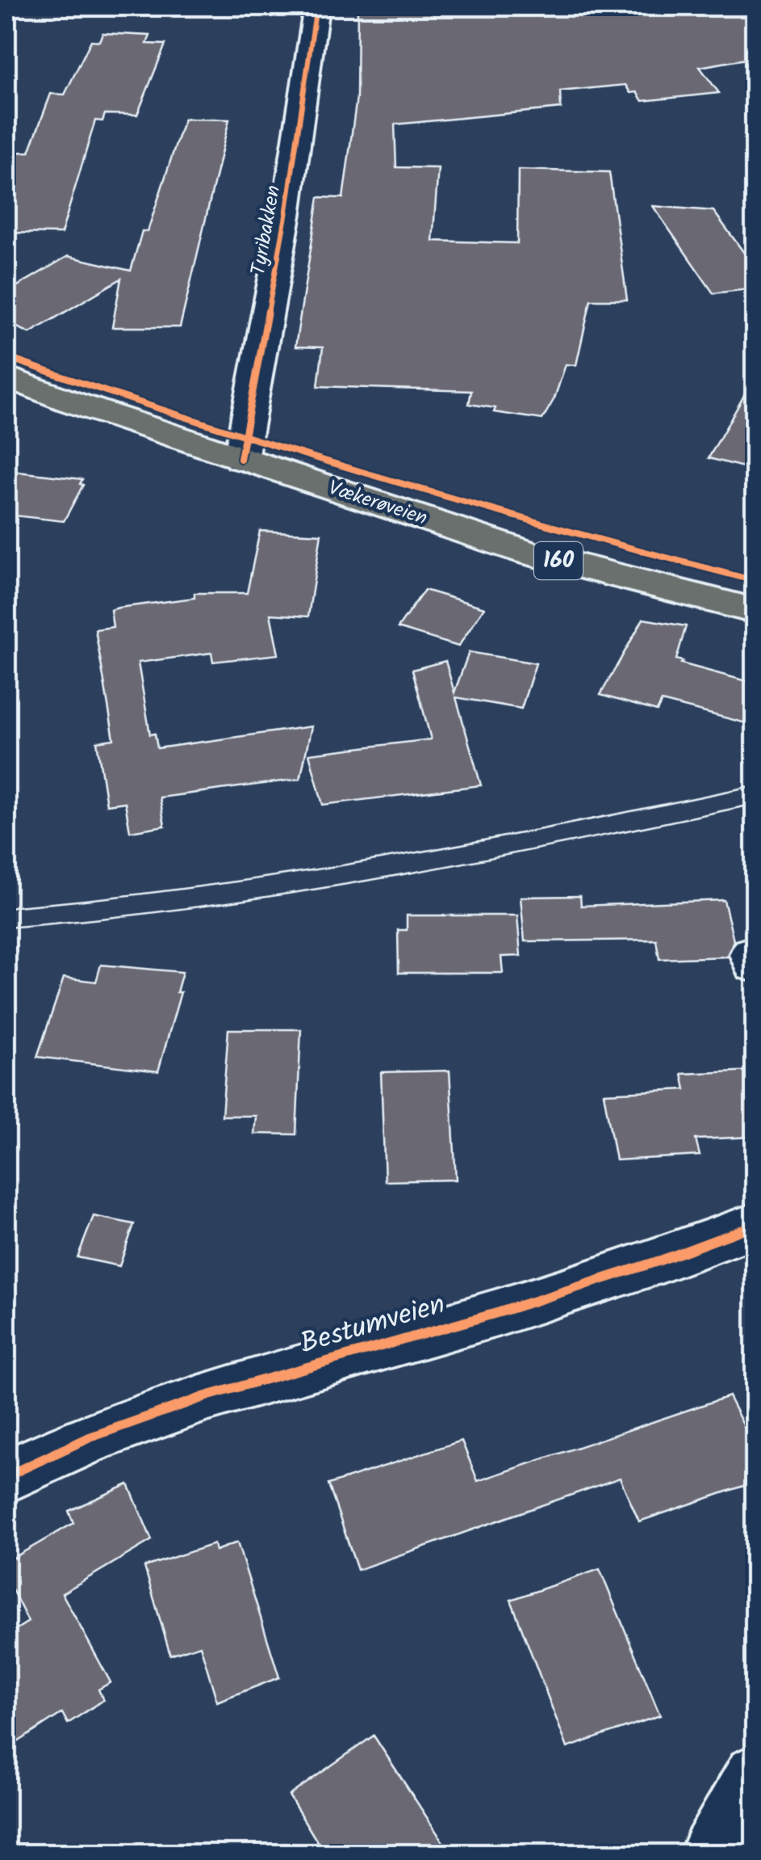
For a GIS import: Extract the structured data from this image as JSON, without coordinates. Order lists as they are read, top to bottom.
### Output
{
  "streets": {
    "main road": ["Vækerøveien", "160"],
    "street": ["Tyribakken", "Bestumveien"]
  },
  "crossings": [
    ["Tyribakken", "Vækerøveien"]
  ]
}
